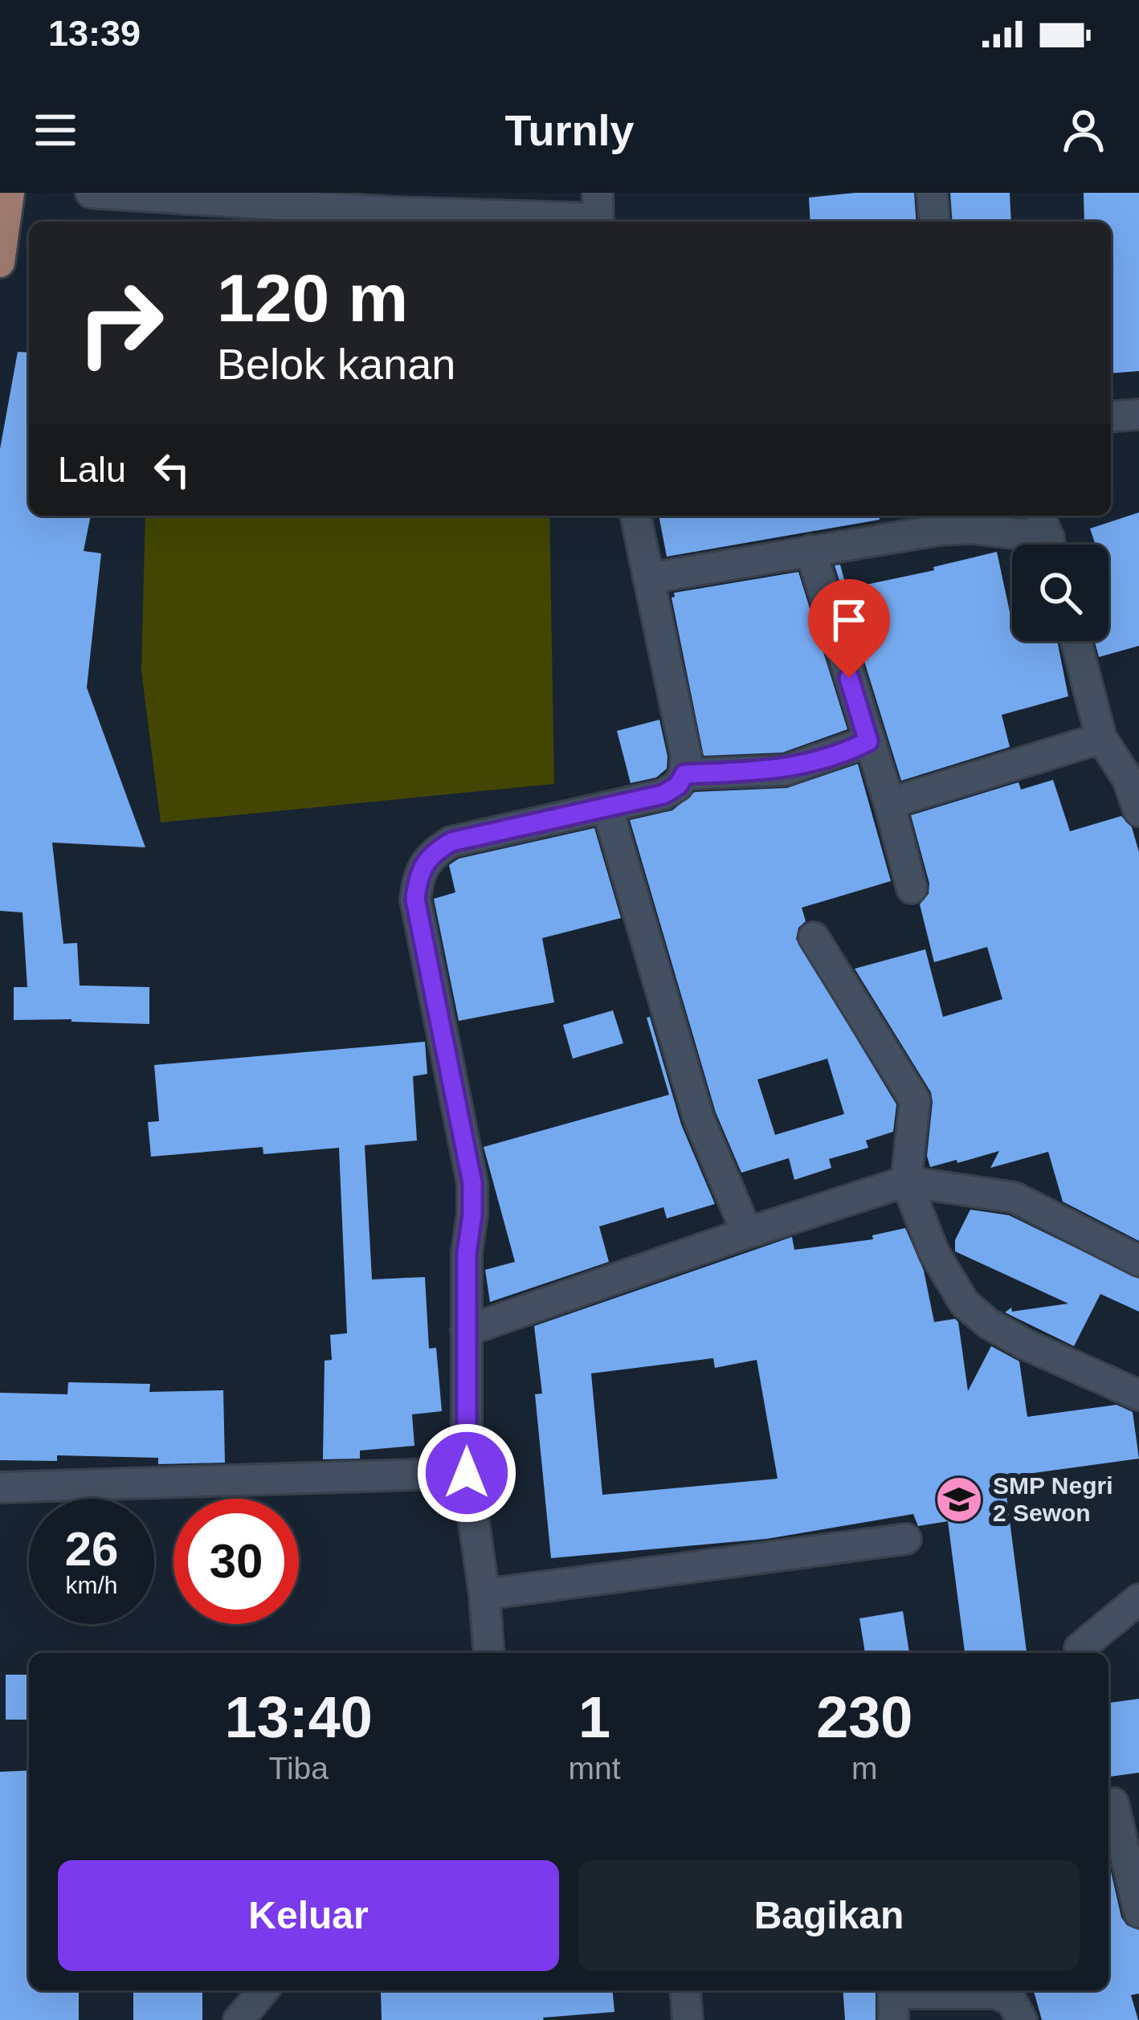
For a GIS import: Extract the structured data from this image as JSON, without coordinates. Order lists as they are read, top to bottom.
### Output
{
  "places": {
    "school or university": ["SMP Negri 2 Sewon"]
  },
  "page": {
    "status": "13:39",
    "header": "Turnly",
    "turn": ["120 m", "Belok kanan"],
    "then": "Lalu",
    "speed": "26 km/h",
    "limit": "30",
    "eta": [
      "13:40",
      "Tiba",
      "1",
      "mnt",
      "230",
      "m"
    ],
    "buttons": ["Keluar", "Bagikan"]
  }
}
